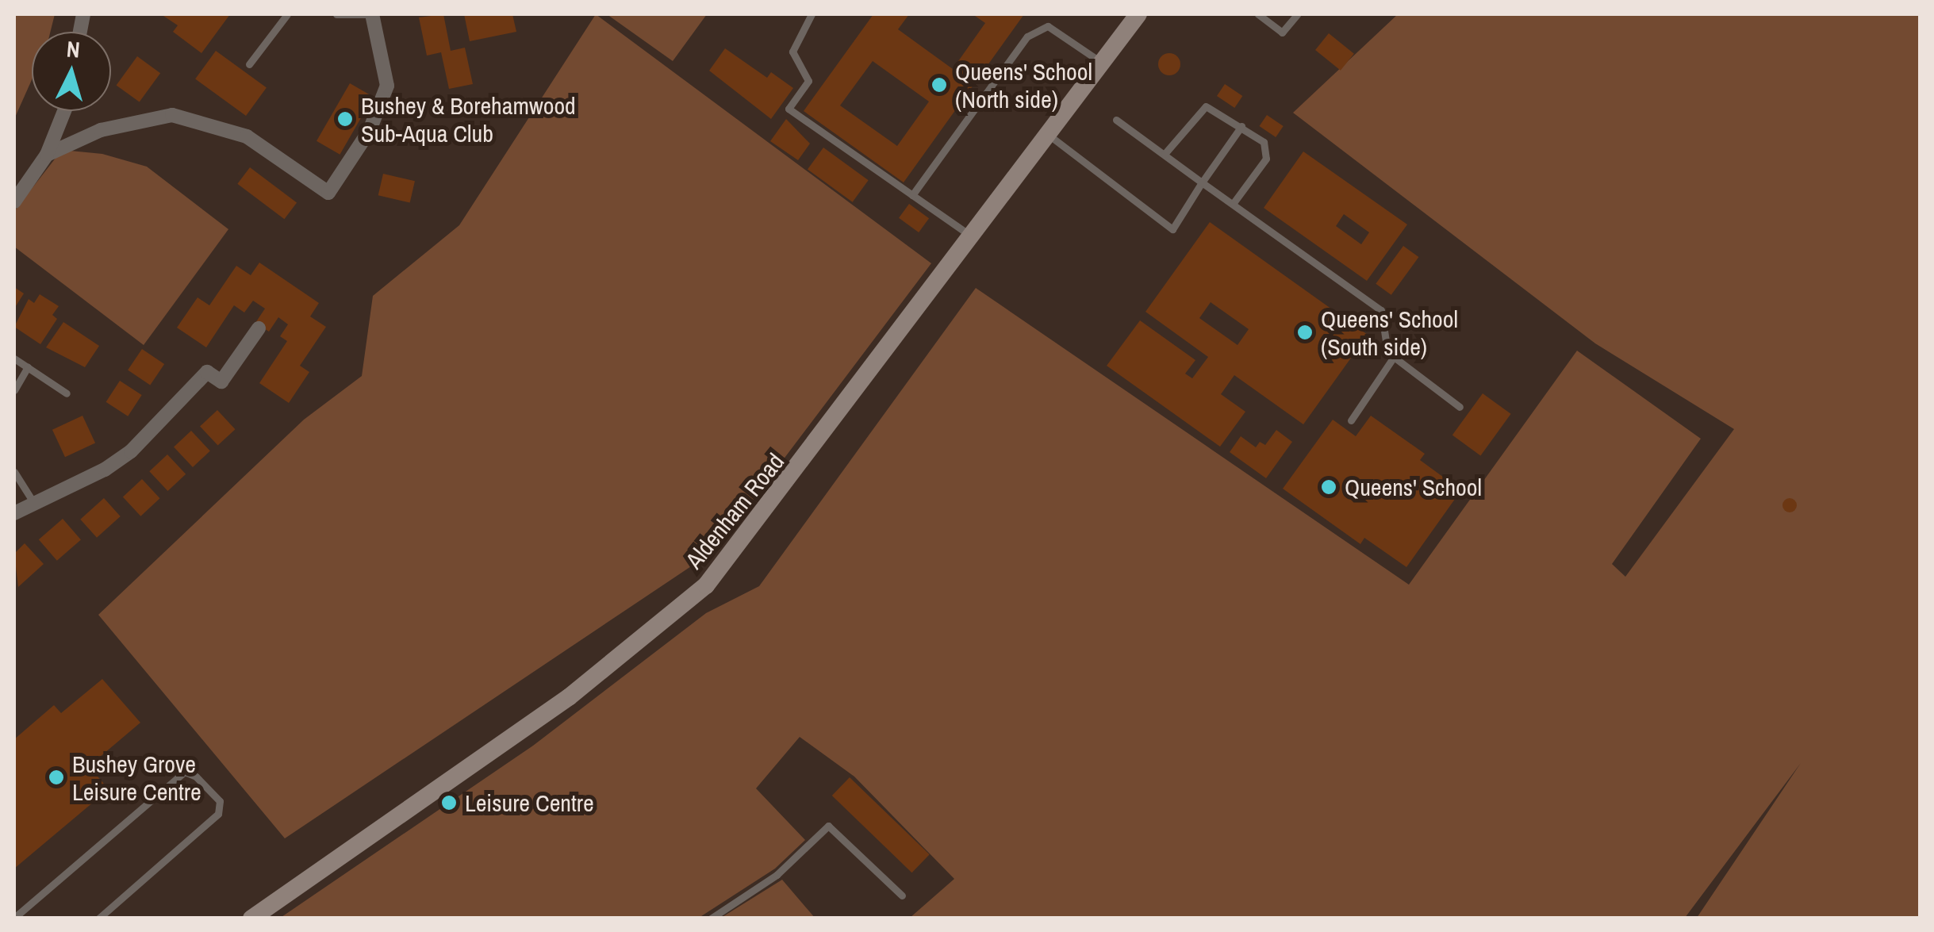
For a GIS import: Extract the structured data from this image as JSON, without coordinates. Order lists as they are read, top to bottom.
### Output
{
  "streets": {
    "main road": ["Aldenham Road"]
  },
  "places": [
    "Queens' School (North side)",
    "Bushey & Borehamwood Sub-Aqua Club",
    "Queens' School (South side)",
    "Queens' School",
    "Bushey Grove Leisure Centre",
    "Leisure Centre"
  ],
  "north": "top"
}
